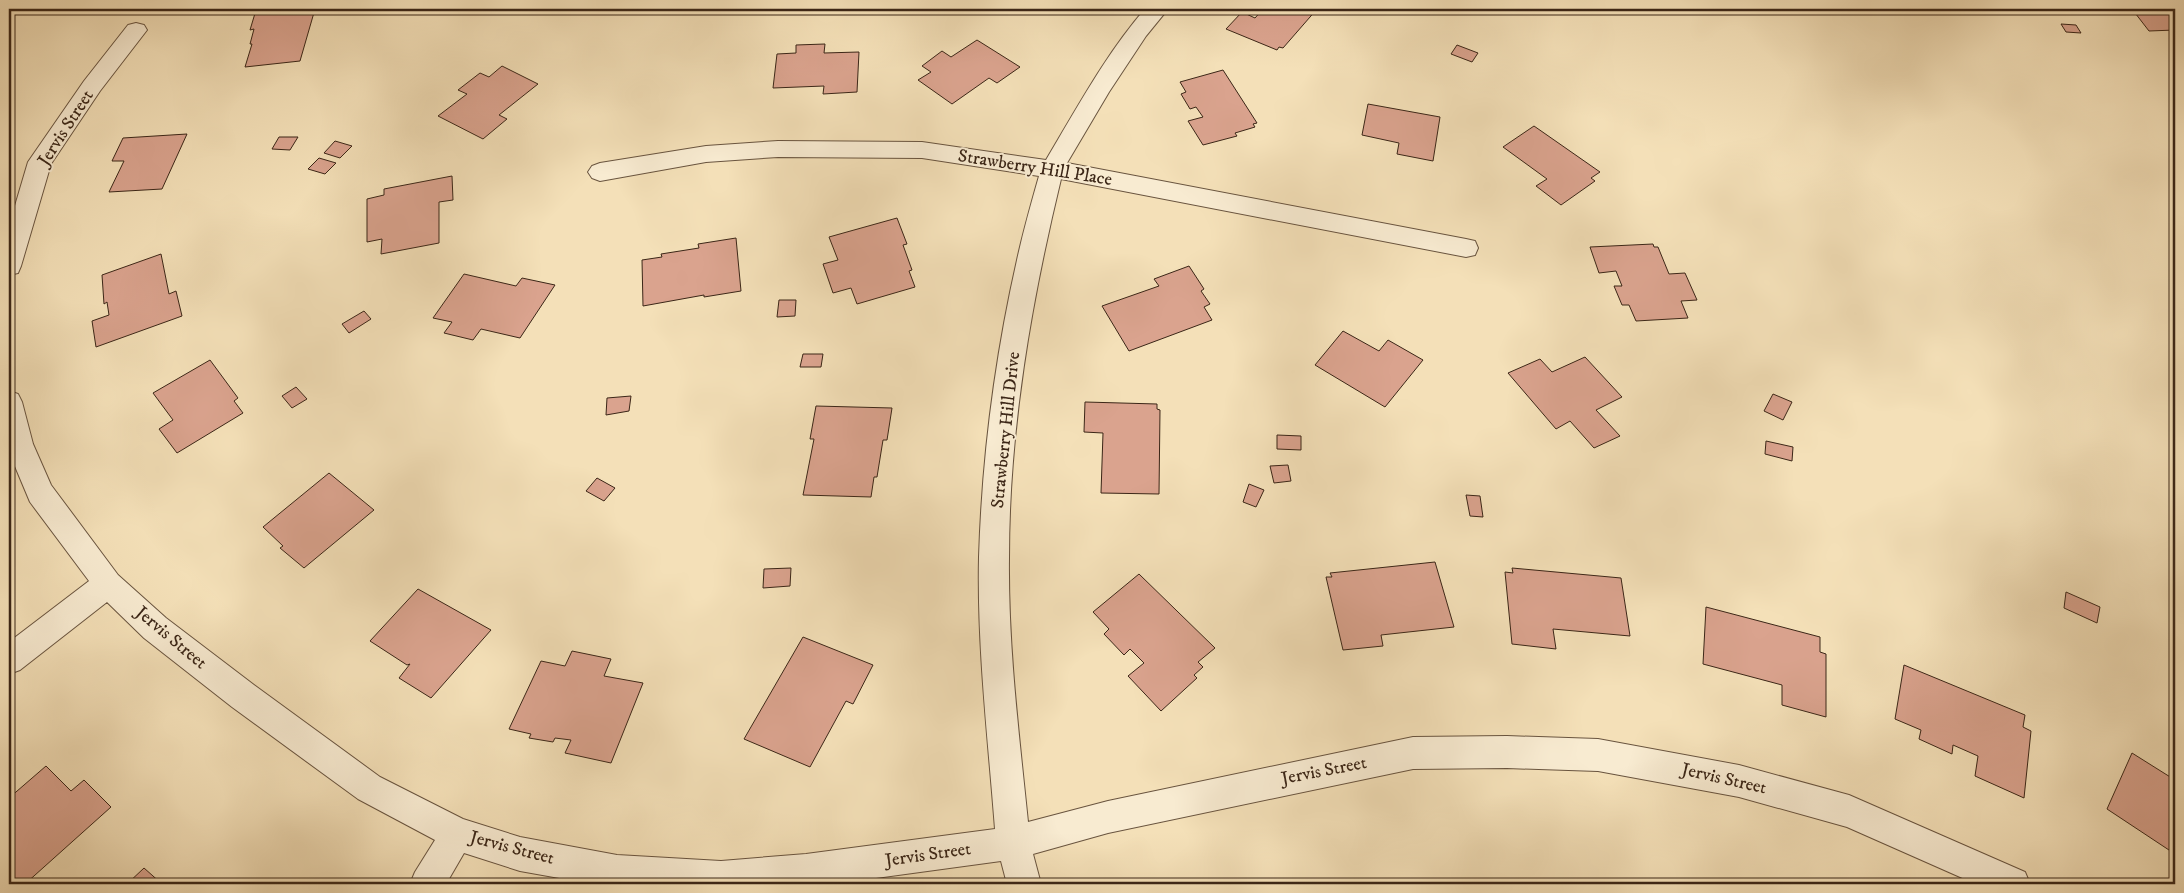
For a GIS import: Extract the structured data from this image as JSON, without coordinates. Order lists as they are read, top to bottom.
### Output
{
  "streets": {
    "street": ["Jervis Street", "Strawberry Hill Place", "Strawberry Hill Drive"]
  },
  "crossings": [
    ["Jervis Street", "Strawberry Hill Drive"],
    ["Strawberry Hill Place", "Strawberry Hill Drive"]
  ]
}
